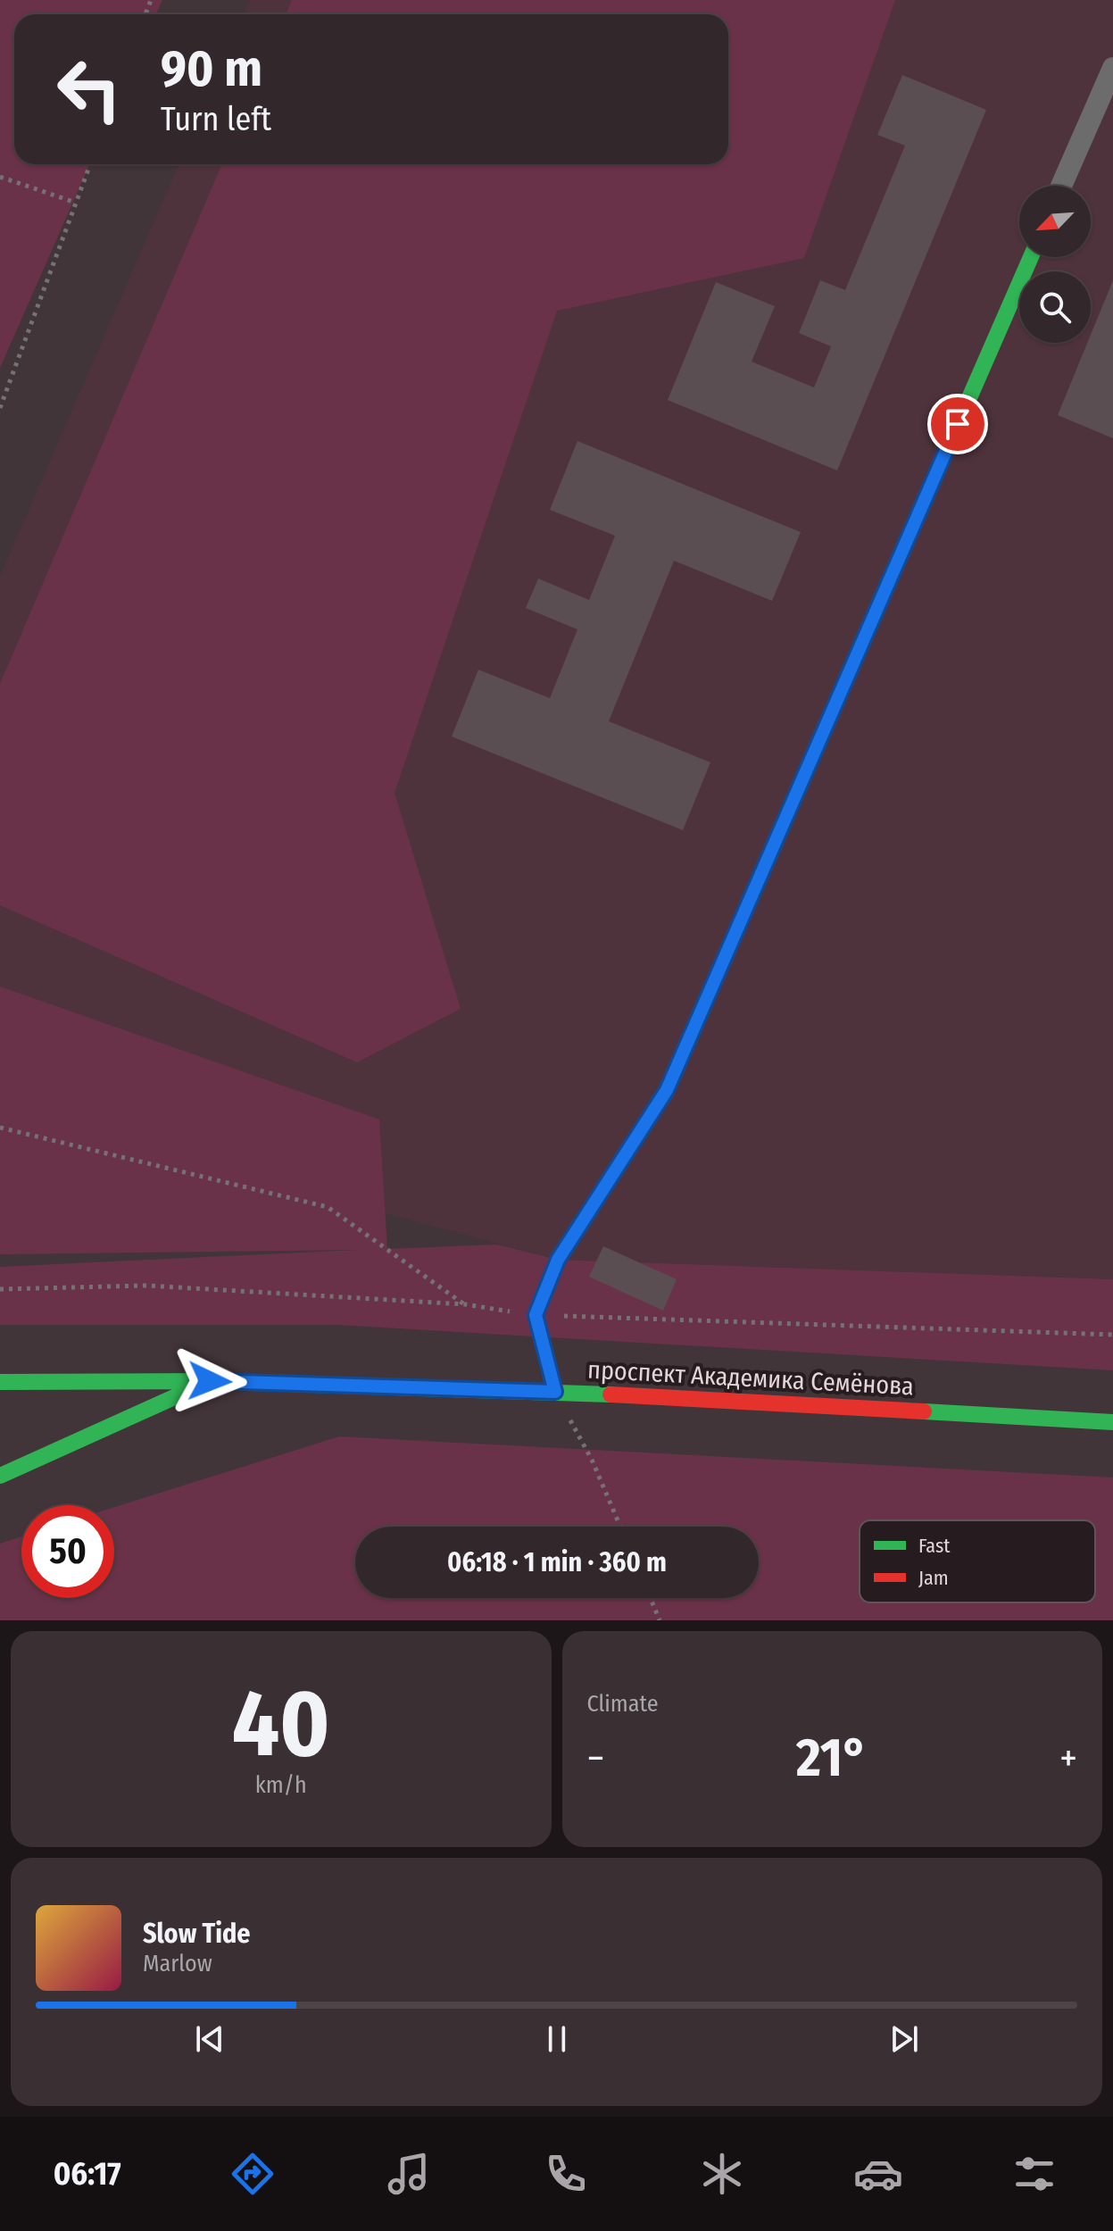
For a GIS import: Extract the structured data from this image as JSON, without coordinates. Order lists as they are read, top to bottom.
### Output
{
  "streets": {
    "street": ["проспект Академика Семёнова"]
  },
  "legend": ["Fast", "Jam"],
  "north": "bottom left",
  "page": {
    "turn": ["90 m", "Turn left"],
    "limit": "50",
    "trip": "06:18 · 1 min · 360 m",
    "tile": [
      ["40", "km/h"],
      "Climate"
    ],
    "heat": ["−", "21°", "+"],
    "song": ["Slow Tide", "Marlow"],
    "tabs": "06:17"
  }
}
